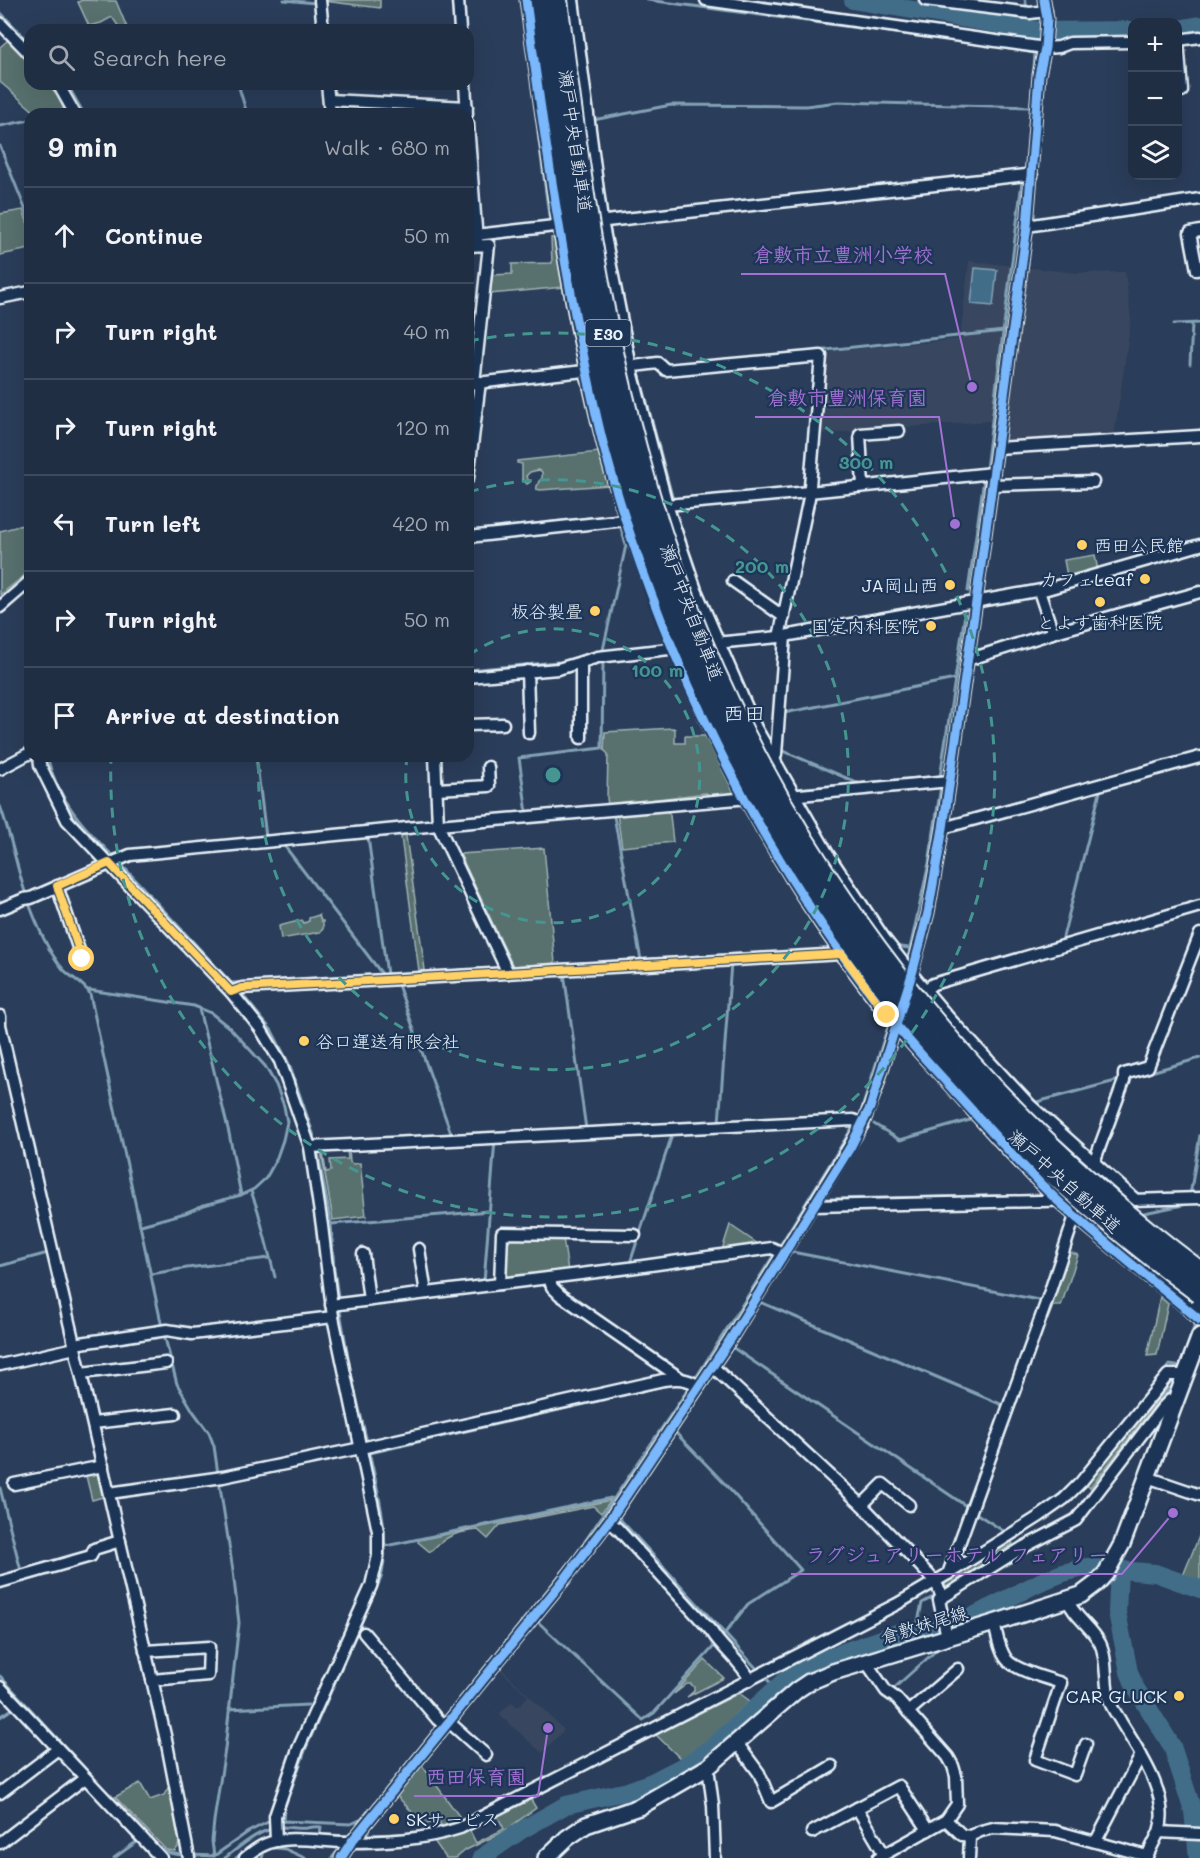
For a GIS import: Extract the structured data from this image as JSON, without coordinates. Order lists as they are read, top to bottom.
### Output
{
  "streets": {
    "highway": ["瀬戸中央自動車道", "E30"],
    "main road": ["倉敷妹尾線"]
  },
  "districts": ["西田"],
  "places": [
    "倉敷市立豊洲小学校",
    "倉敷市豊洲保育園",
    "西田公民館",
    "カフェLeaf",
    "JA岡山西",
    "とよす歯科医院",
    "板谷製畳",
    "国定内科医院",
    "谷口運送有限会社",
    "ラグジュアリーホテル フェアリー",
    "CAR GLUCK",
    "西田保育園",
    "SKサービス"
  ],
  "page": {
    "map_buttons": ["+", "−"],
    "search": "Search here",
    "heading": ["9 min", "Walk · 680 m"],
    "list": [
      ["Continue", "50 m"],
      ["Turn right", "40 m"],
      ["Turn right", "120 m"],
      ["Turn left", "420 m"],
      ["Turn right", "50 m"],
      "Arrive at destination"
    ]
  },
  "rings": ["300 m", "200 m", "100 m"]
}
